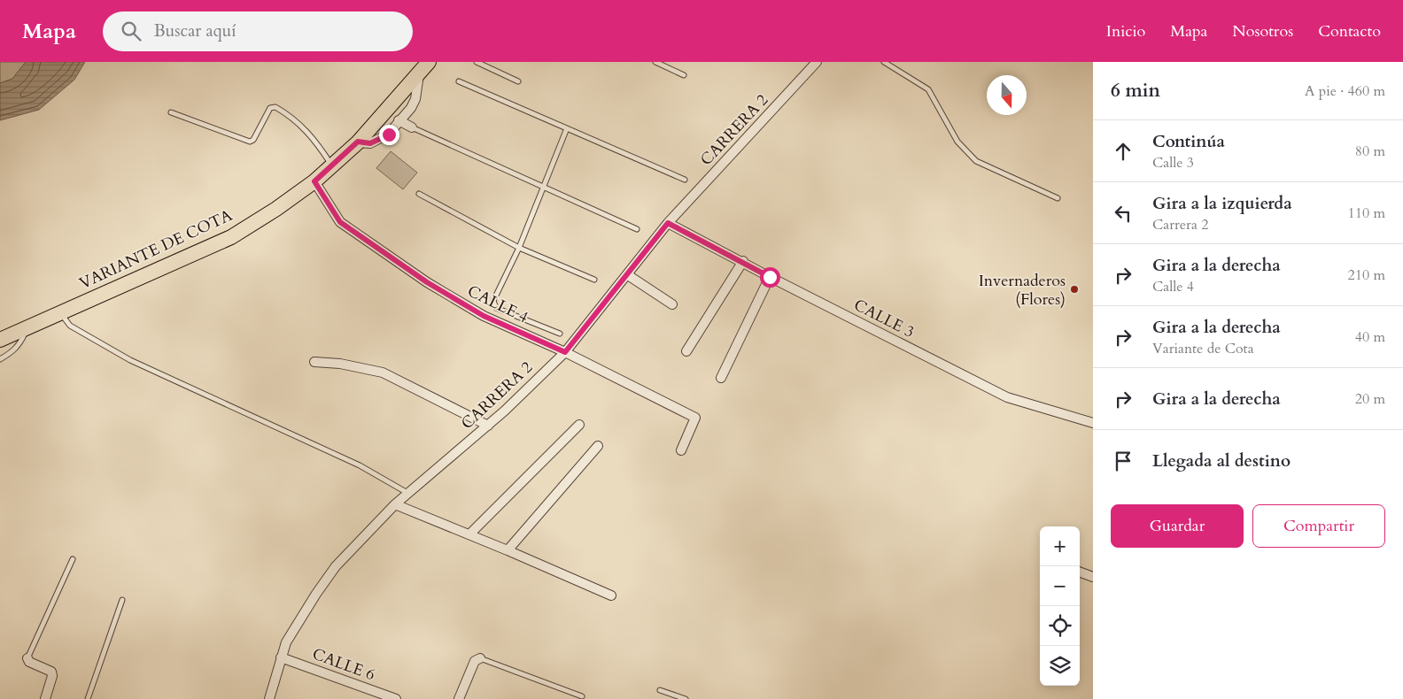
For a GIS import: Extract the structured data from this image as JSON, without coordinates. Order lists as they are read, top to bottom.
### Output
{
  "streets": {
    "main road": ["VARIANTE DE COTA"],
    "street": [
      "CARRERA 2",
      "CALLE 4",
      "CALLE 3",
      "CALLE 6"
    ]
  },
  "crossings": [
    ["CARRERA 2", "CALLE 4"],
    ["CARRERA 2", "CALLE 3"],
    ["CARRERA 2", "CALLE 6"],
    ["VARIANTE DE COTA", "CALLE 4"]
  ],
  "places": ["Invernaderos (Flores)"],
  "north": "bottom",
  "page": {
    "header": "Mapa",
    "search": "Buscar aquí",
    "nav": [
      "Inicio",
      "Mapa",
      "Nosotros",
      "Contacto"
    ],
    "heading": ["6 min", "A pie · 460 m"],
    "list": [
      ["Continúa", "Calle 3", "80 m"],
      ["Gira a la izquierda", "Carrera 2", "110 m"],
      ["Gira a la derecha", "Calle 4", "210 m"],
      ["Gira a la derecha", "Variante de Cota", "40 m"],
      ["Gira a la derecha", "20 m"],
      "Llegada al destino"
    ],
    "buttons": ["Guardar", "Compartir"],
    "map_buttons": ["+", "−"]
  }
}
